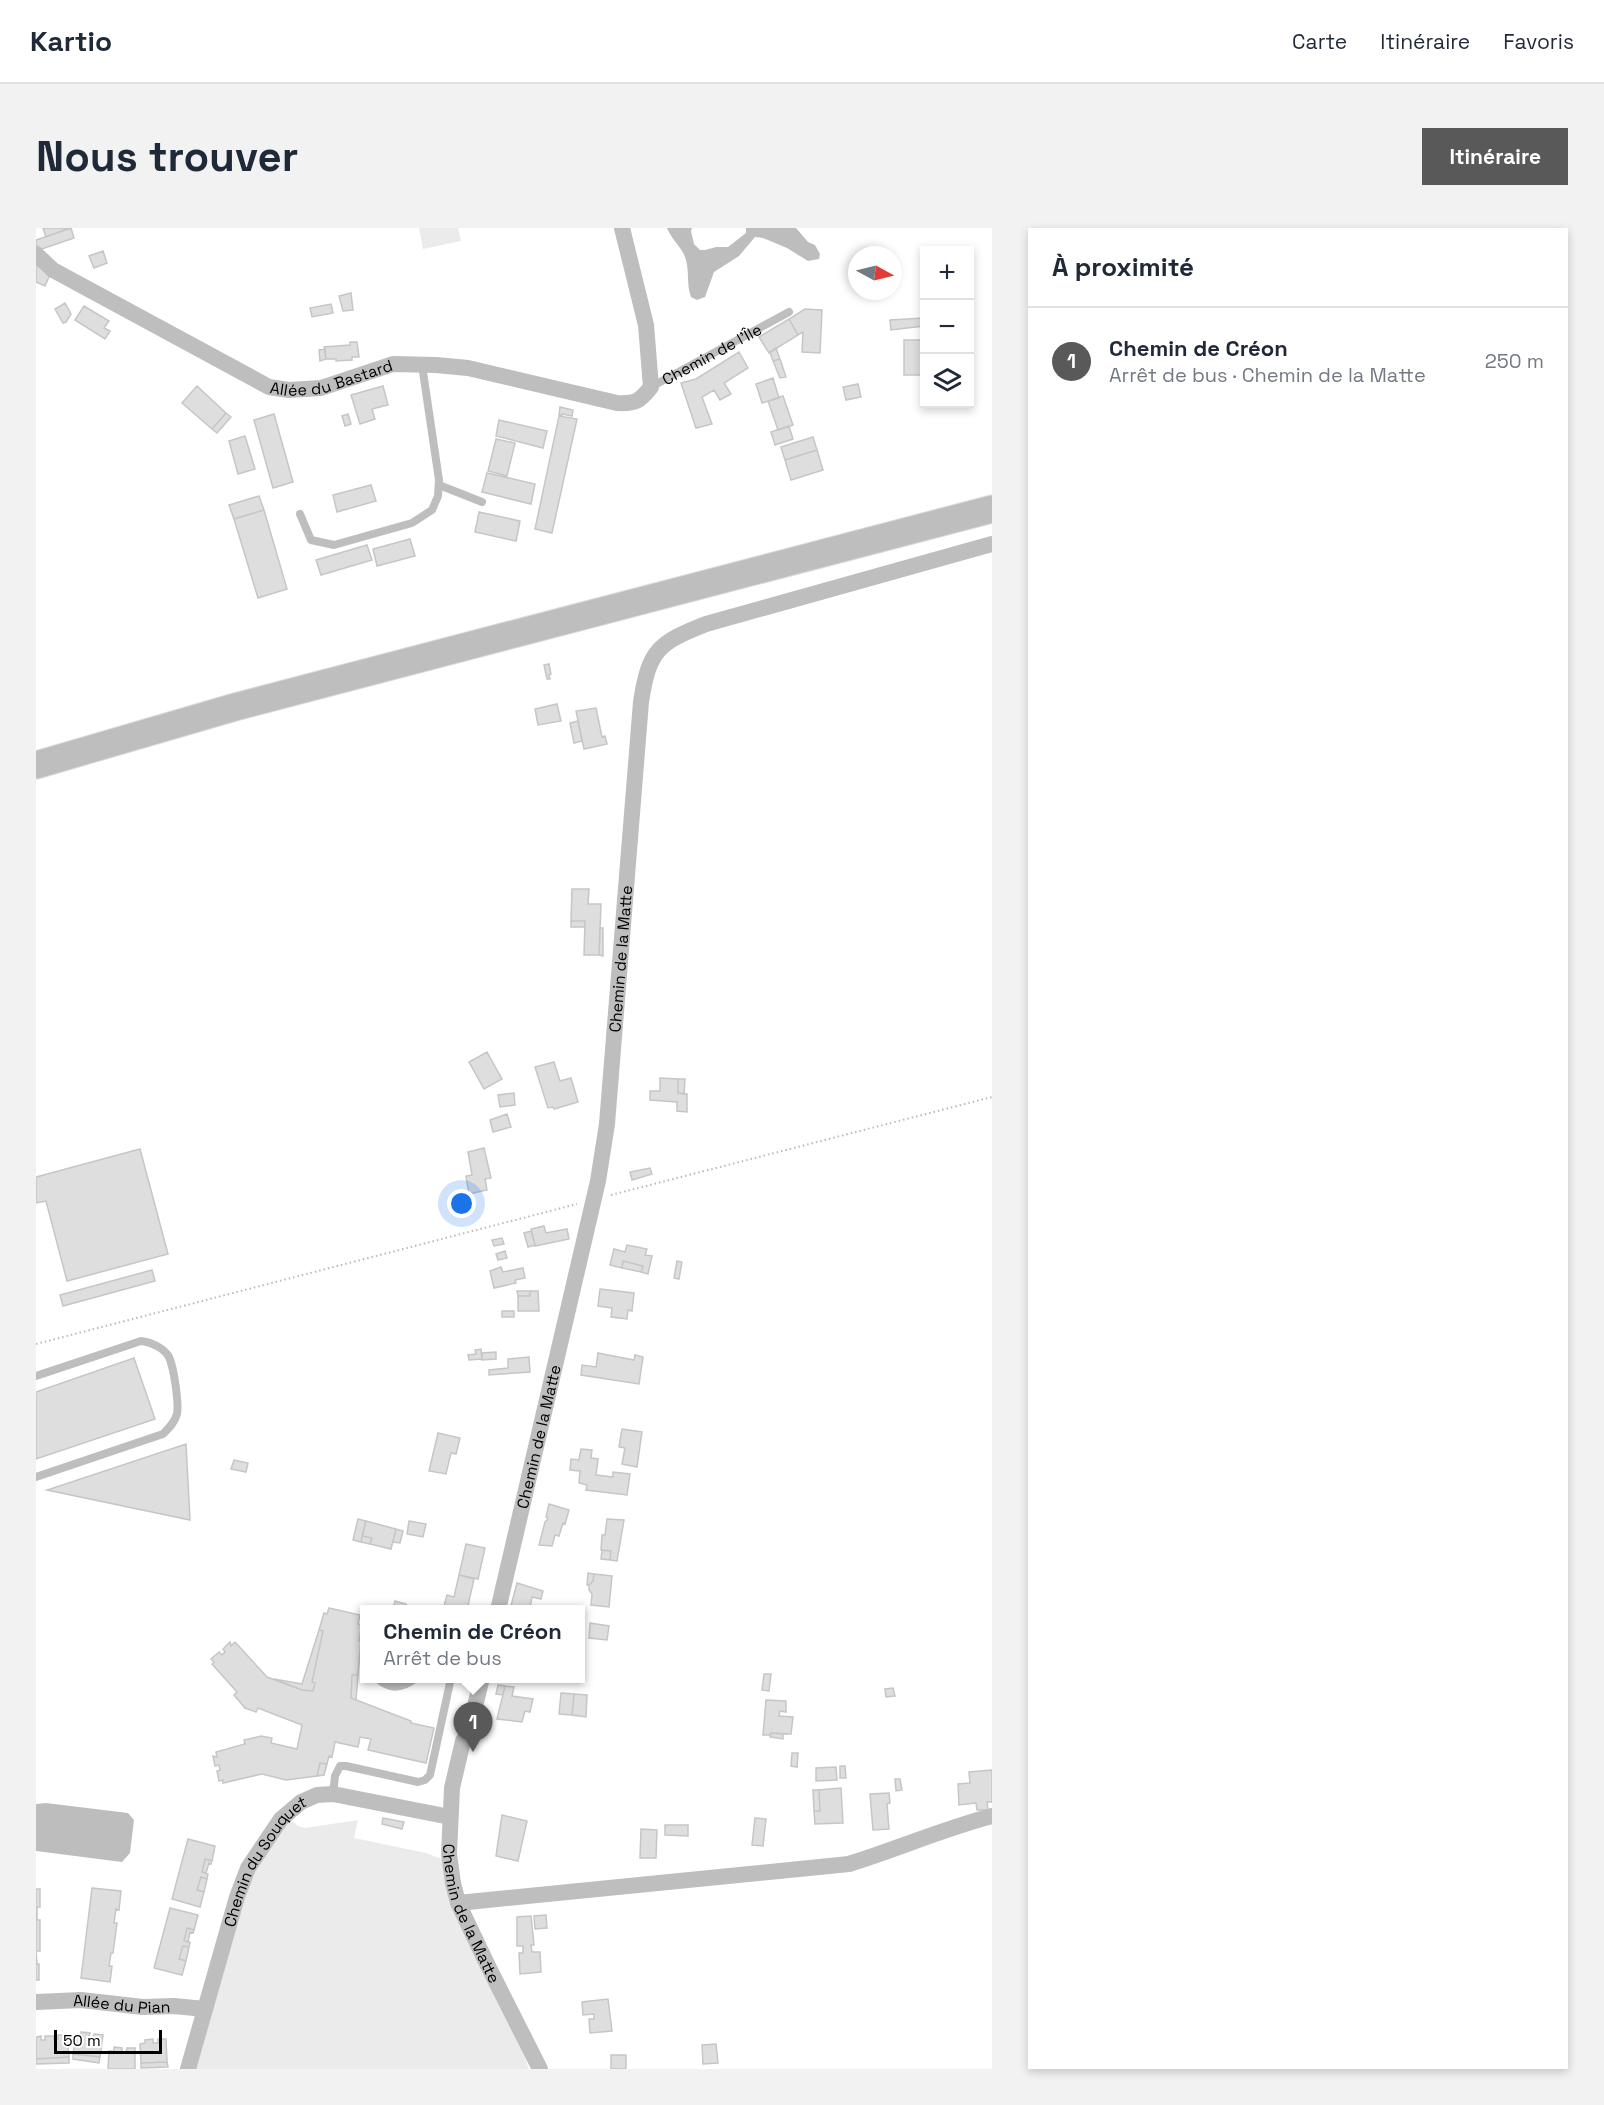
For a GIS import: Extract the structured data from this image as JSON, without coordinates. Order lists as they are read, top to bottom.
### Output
{
  "streets": {
    "street": [
      "Chemin de l'Île",
      "Allée du Bastard",
      "Chemin de la Matte",
      "Chemin du Souquet",
      "Allée du Pian"
    ]
  },
  "crossings": [
    ["Chemin de l'Île", "Allée du Bastard"],
    ["Chemin de la Matte", "Chemin du Souquet"],
    ["Chemin du Souquet", "Allée du Pian"]
  ],
  "scale_bar": "50 m",
  "north": "right",
  "page": {
    "header": "Kartio",
    "nav": ["Carte", "Itinéraire", "Favoris"],
    "buttons": "Itinéraire",
    "title": "Nous trouver",
    "heading": "À proximité",
    "map_buttons": ["+", "−"],
    "list": [
      {
        "mark": "1",
        "name": "Chemin de Créon",
        "note": "Arrêt de bus · Chemin de la Matte",
        "value": "250 m"
      }
    ],
    "popup": ["Chemin de Créon", "Arrêt de bus"],
    "pins": "1",
    "scale": "50 m"
  }
}
